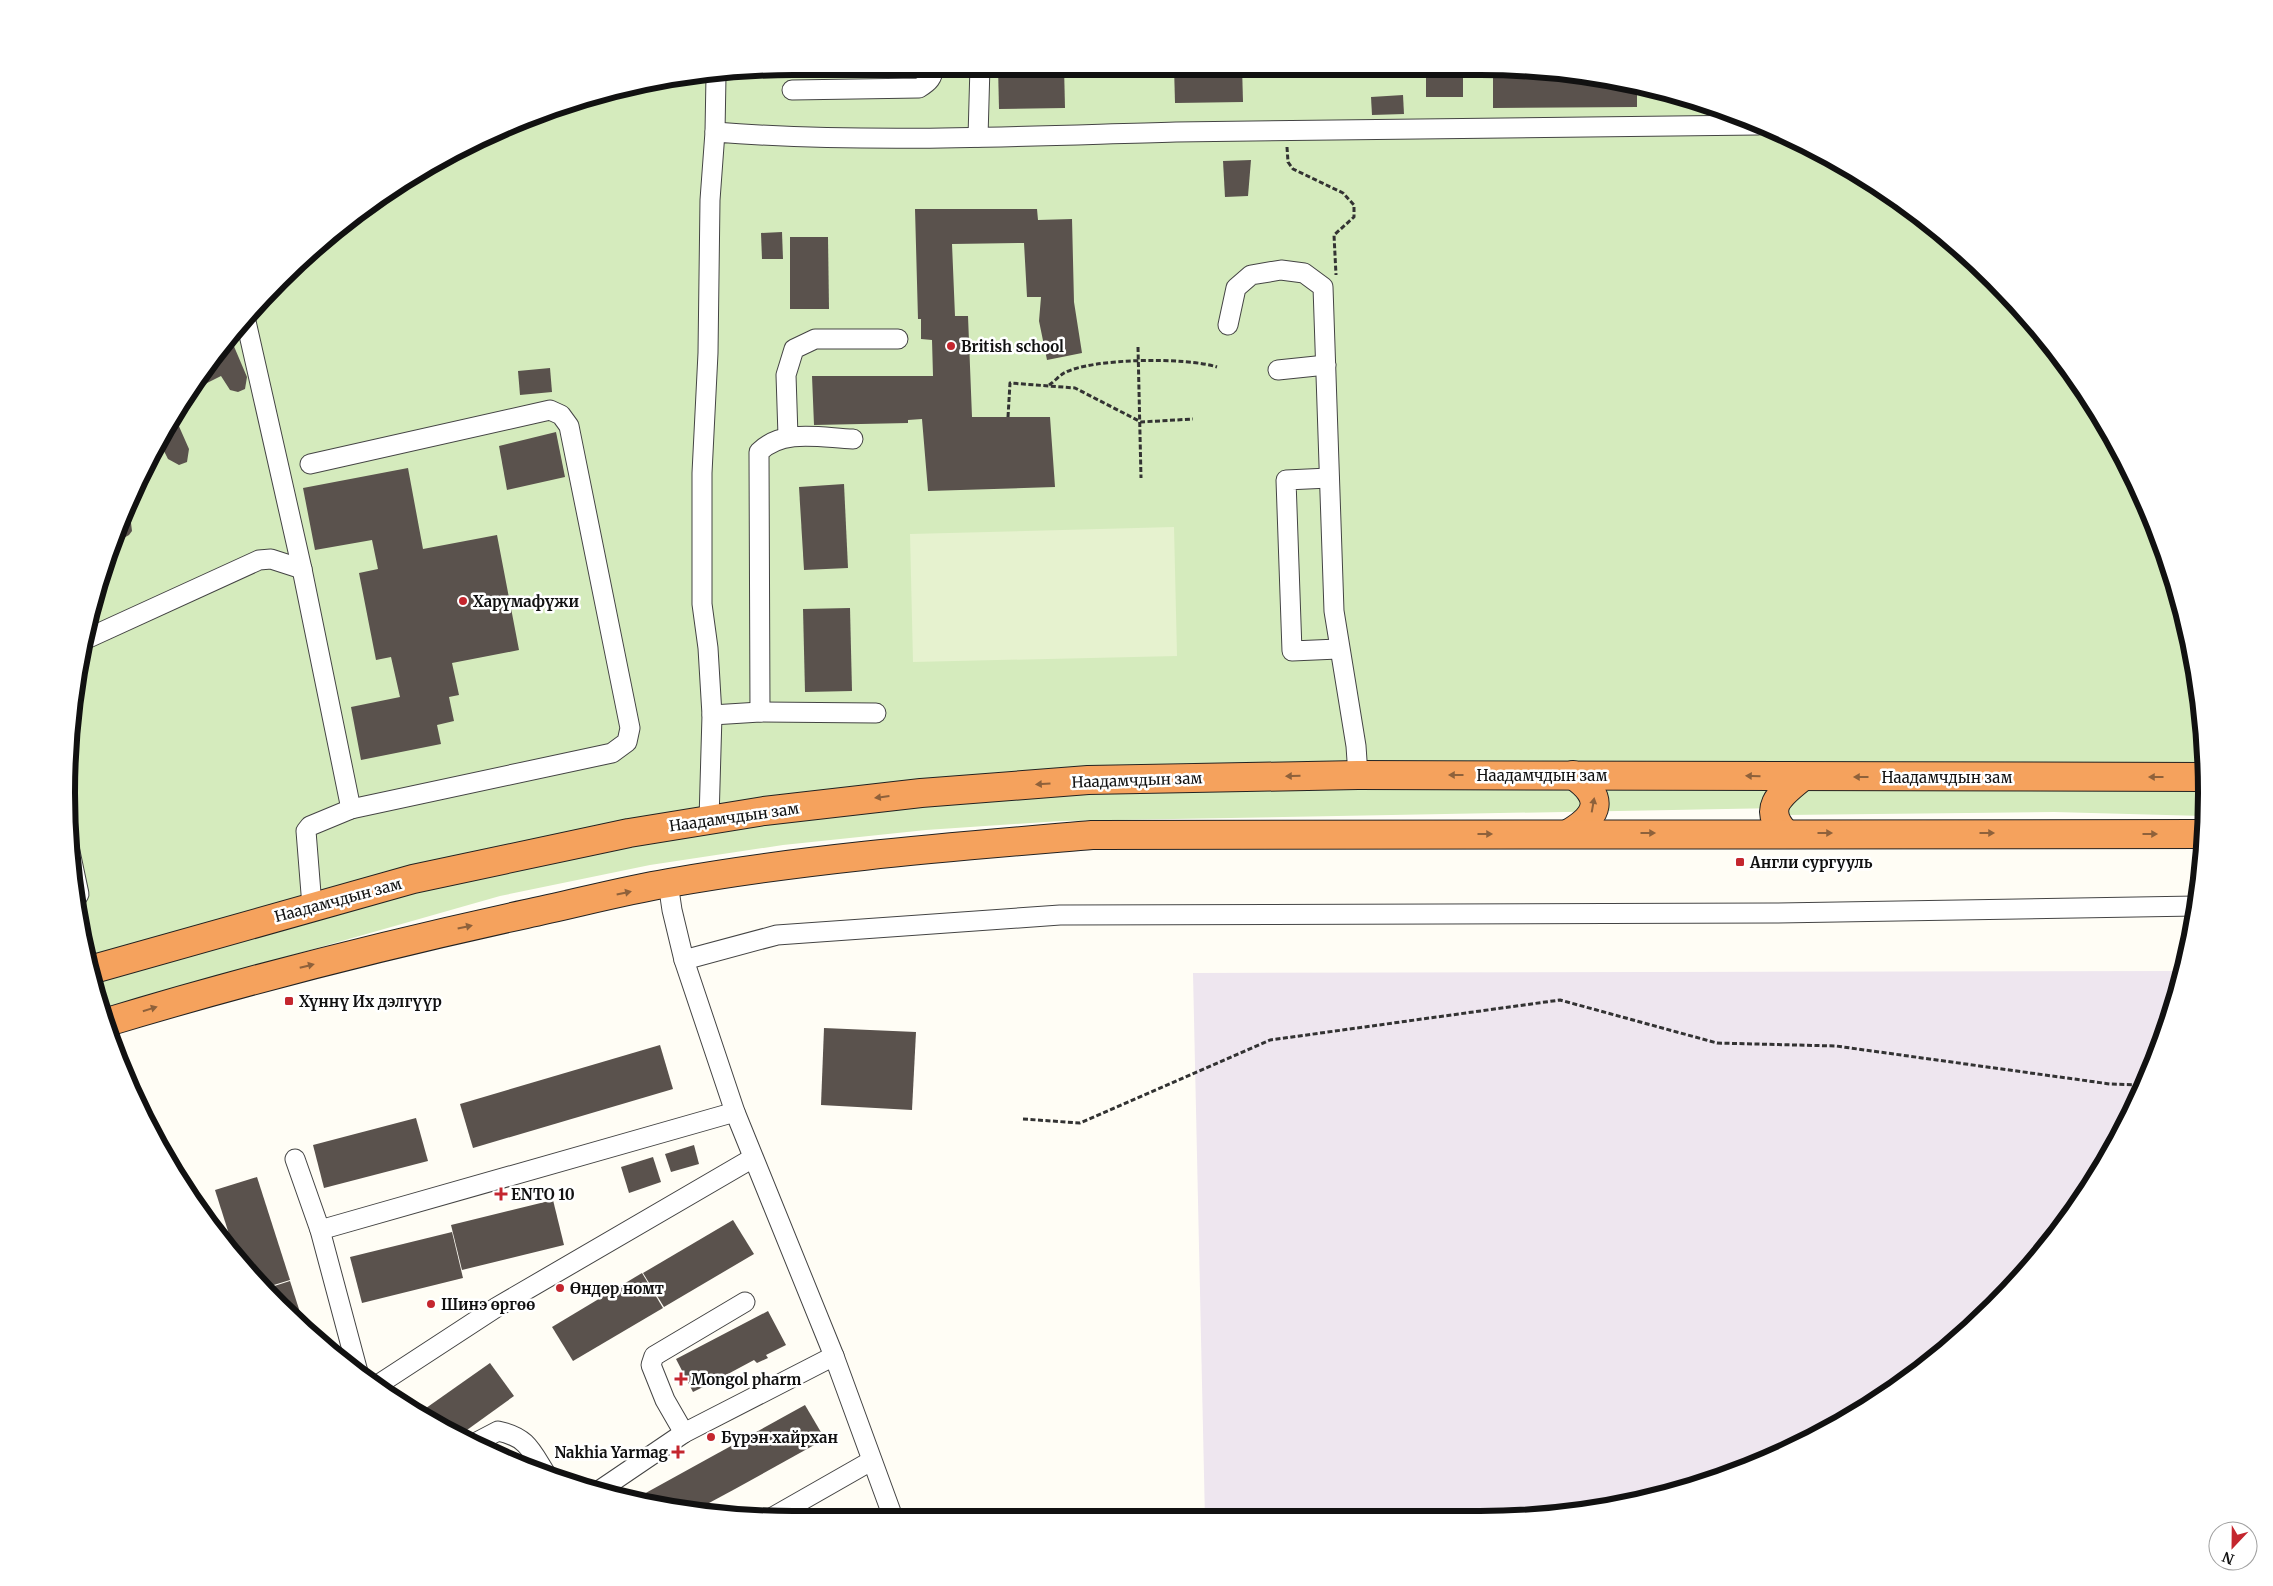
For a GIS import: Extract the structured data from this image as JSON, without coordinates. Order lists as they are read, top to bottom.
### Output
{
  "streets": {
    "highway": ["Наадамчдын зам"]
  },
  "places": {
    "other": [
      "British school",
      "Харүмафүжи",
      "Өндөр номт",
      "Шинэ өргөө",
      "Бүрэн хайрхан"
    ],
    "transit": ["Англи сургууль", "Хүннү Их дэлгүүр"],
    "health": ["ENTO 10", "Mongol pharm", "Nakhia Yarmag"]
  },
  "north": "bottom"
}
